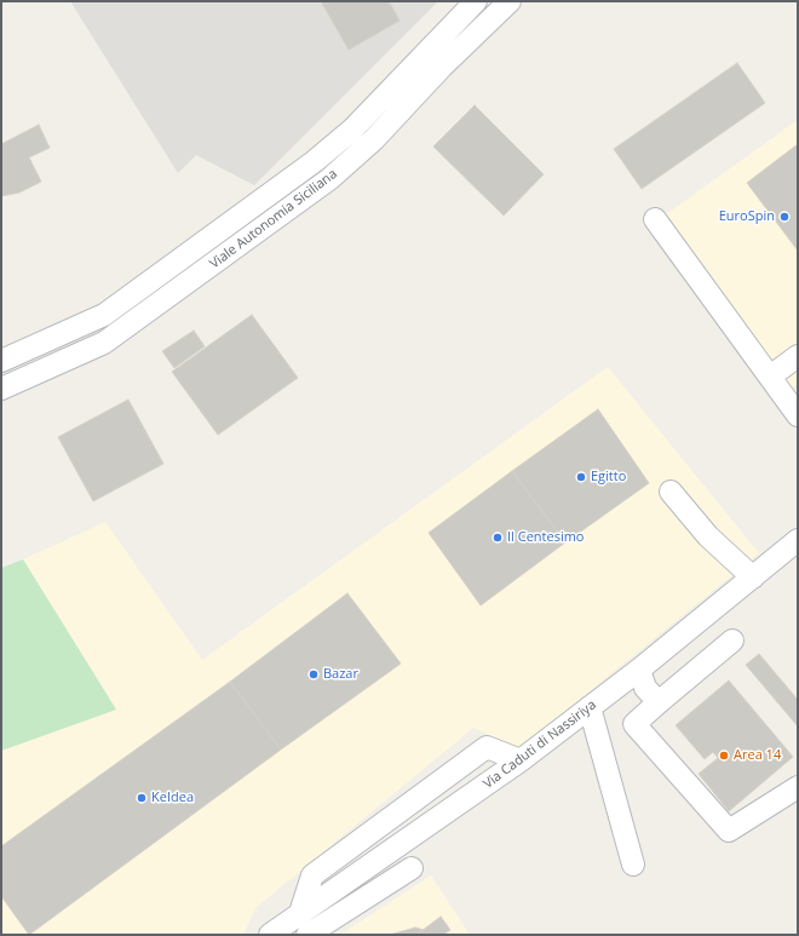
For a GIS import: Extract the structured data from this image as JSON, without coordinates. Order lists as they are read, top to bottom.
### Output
{
  "streets": {
    "street": ["Viale Autonomia Siciliana", "Via Caduti di Nassiriya"]
  },
  "places": [
    "EuroSpin",
    "Egitto",
    "Il Centesimo",
    "Bazar",
    "Area 14",
    "KeIdea"
  ]
}
